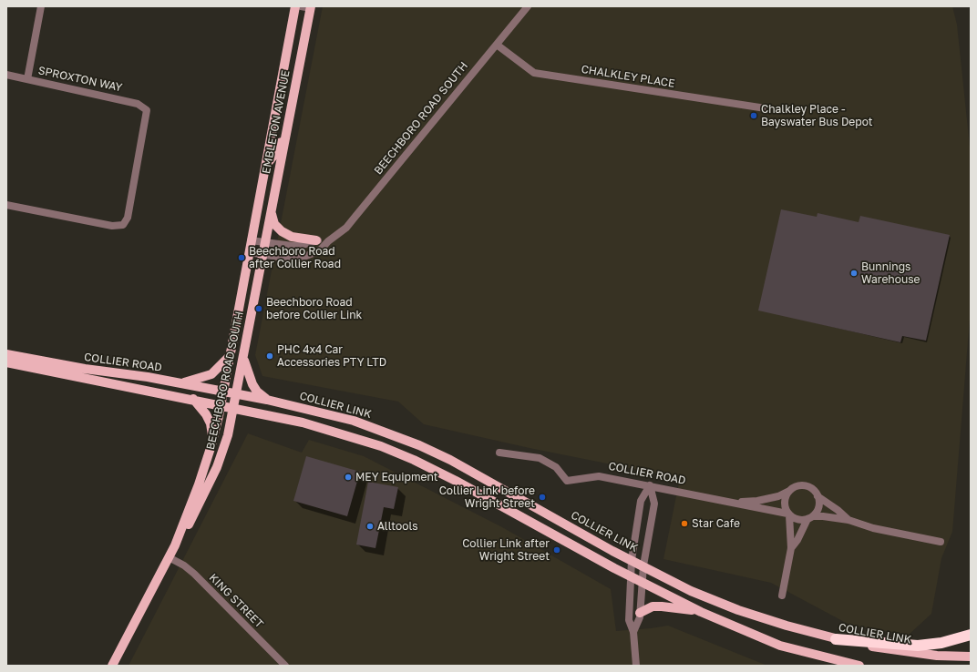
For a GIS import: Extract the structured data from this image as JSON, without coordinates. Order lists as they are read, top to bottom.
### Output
{
  "streets": {
    "main road": [
      "BEECHBORO ROAD SOUTH",
      "EMBLETON AVENUE",
      "COLLIER ROAD",
      "COLLIER LINK"
    ],
    "street": ["CHALKLEY PLACE", "SPROXTON WAY", "KING STREET"]
  },
  "crossings": [
    ["CHALKLEY PLACE", "BEECHBORO ROAD SOUTH"],
    ["BEECHBORO ROAD SOUTH", "EMBLETON AVENUE"],
    ["BEECHBORO ROAD SOUTH", "COLLIER ROAD"],
    ["BEECHBORO ROAD SOUTH", "COLLIER LINK"],
    ["BEECHBORO ROAD SOUTH", "KING STREET"],
    ["COLLIER ROAD", "COLLIER LINK"]
  ],
  "places": [
    "Chalkley Place - Bayswater Bus Depot",
    "Beechboro Road after Collier Road",
    "Bunnings Warehouse",
    "Beechboro Road before Collier Link",
    "PHC 4x4 Car Accessories PTY LTD",
    "MEY Equipment",
    "Collier Link before Wright Street",
    "Star Cafe",
    "Alltools",
    "Collier Link after Wright Street"
  ]
}
